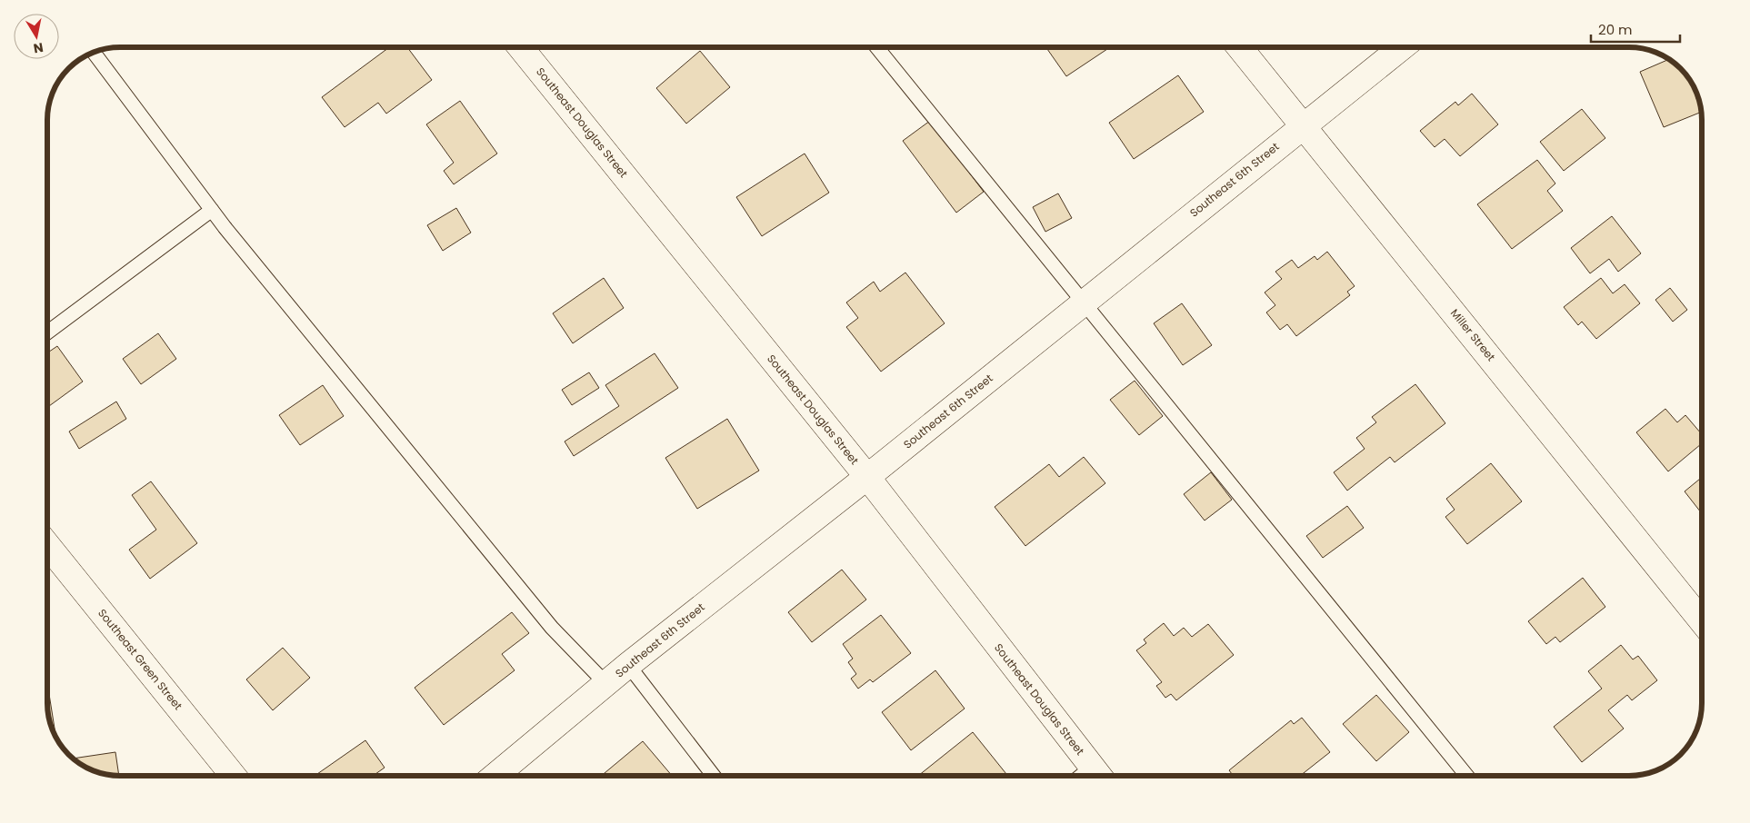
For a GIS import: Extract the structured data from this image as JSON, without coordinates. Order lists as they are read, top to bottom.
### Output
{
  "streets": {
    "street": [
      "Southeast Douglas Street",
      "Southeast 6th Street",
      "Miller Street",
      "Southeast Green Street"
    ]
  },
  "crossings": [
    ["Southeast Douglas Street", "Southeast 6th Street"],
    ["Southeast 6th Street", "Miller Street"]
  ],
  "scale_bar": "20 m",
  "north": "bottom"
}
